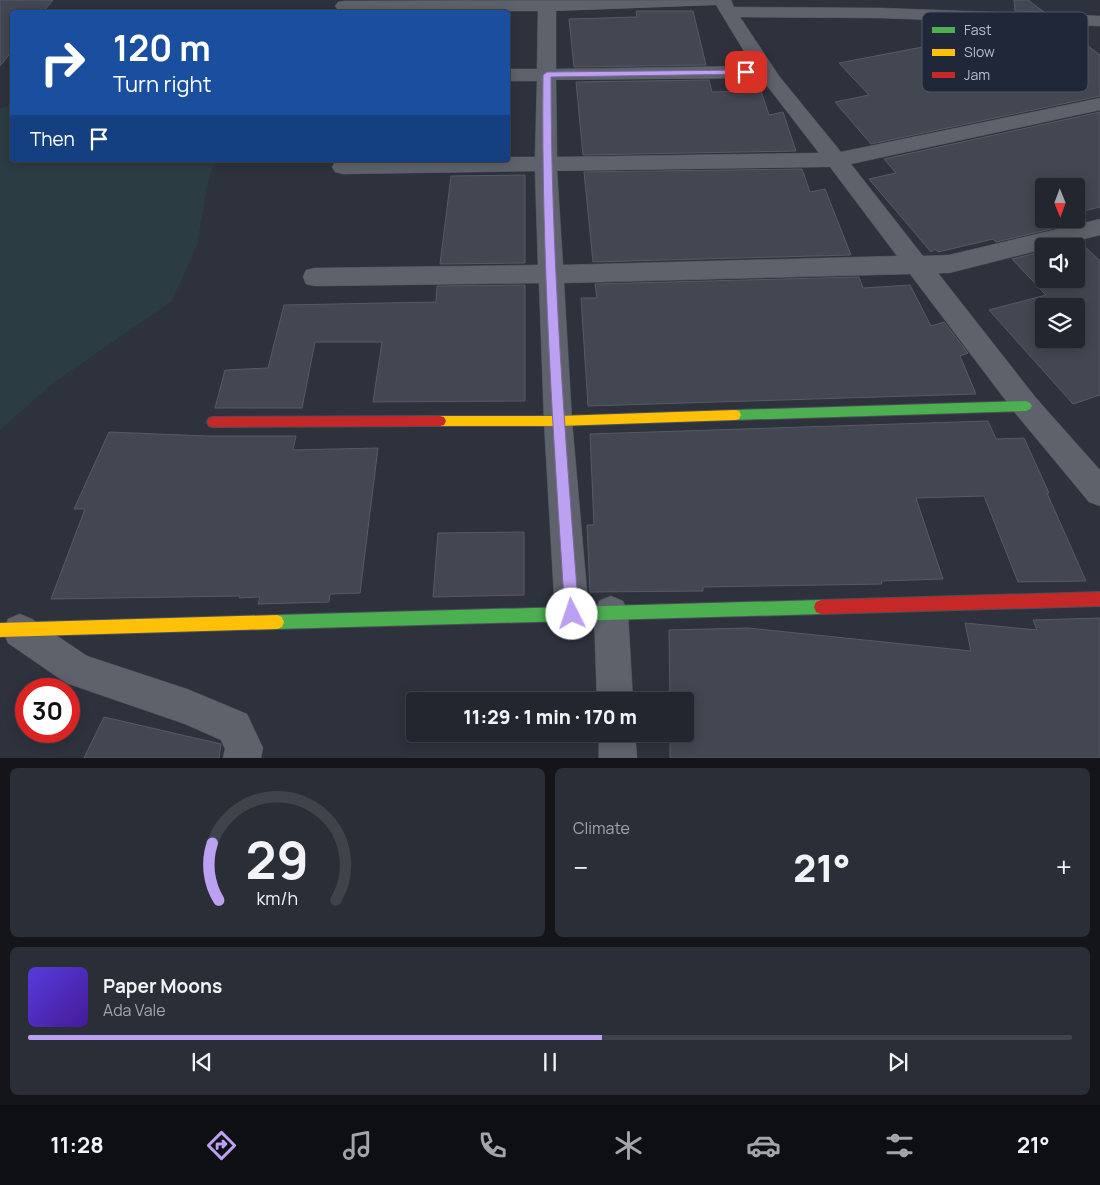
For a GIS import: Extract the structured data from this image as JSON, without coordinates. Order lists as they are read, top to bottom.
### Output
{
  "legend": ["Fast", "Slow", "Jam"],
  "north": "bottom",
  "page": {
    "turn": ["120 m", "Turn right"],
    "then": "Then",
    "limit": "30",
    "trip": "11:29 · 1 min · 170 m",
    "tile": "Climate",
    "heat": ["−", "21°", "+"],
    "song": ["Paper Moons", "Ada Vale"],
    "tabs": ["11:28", "21°"],
    "gauge": ["29", "km/h"]
  }
}
